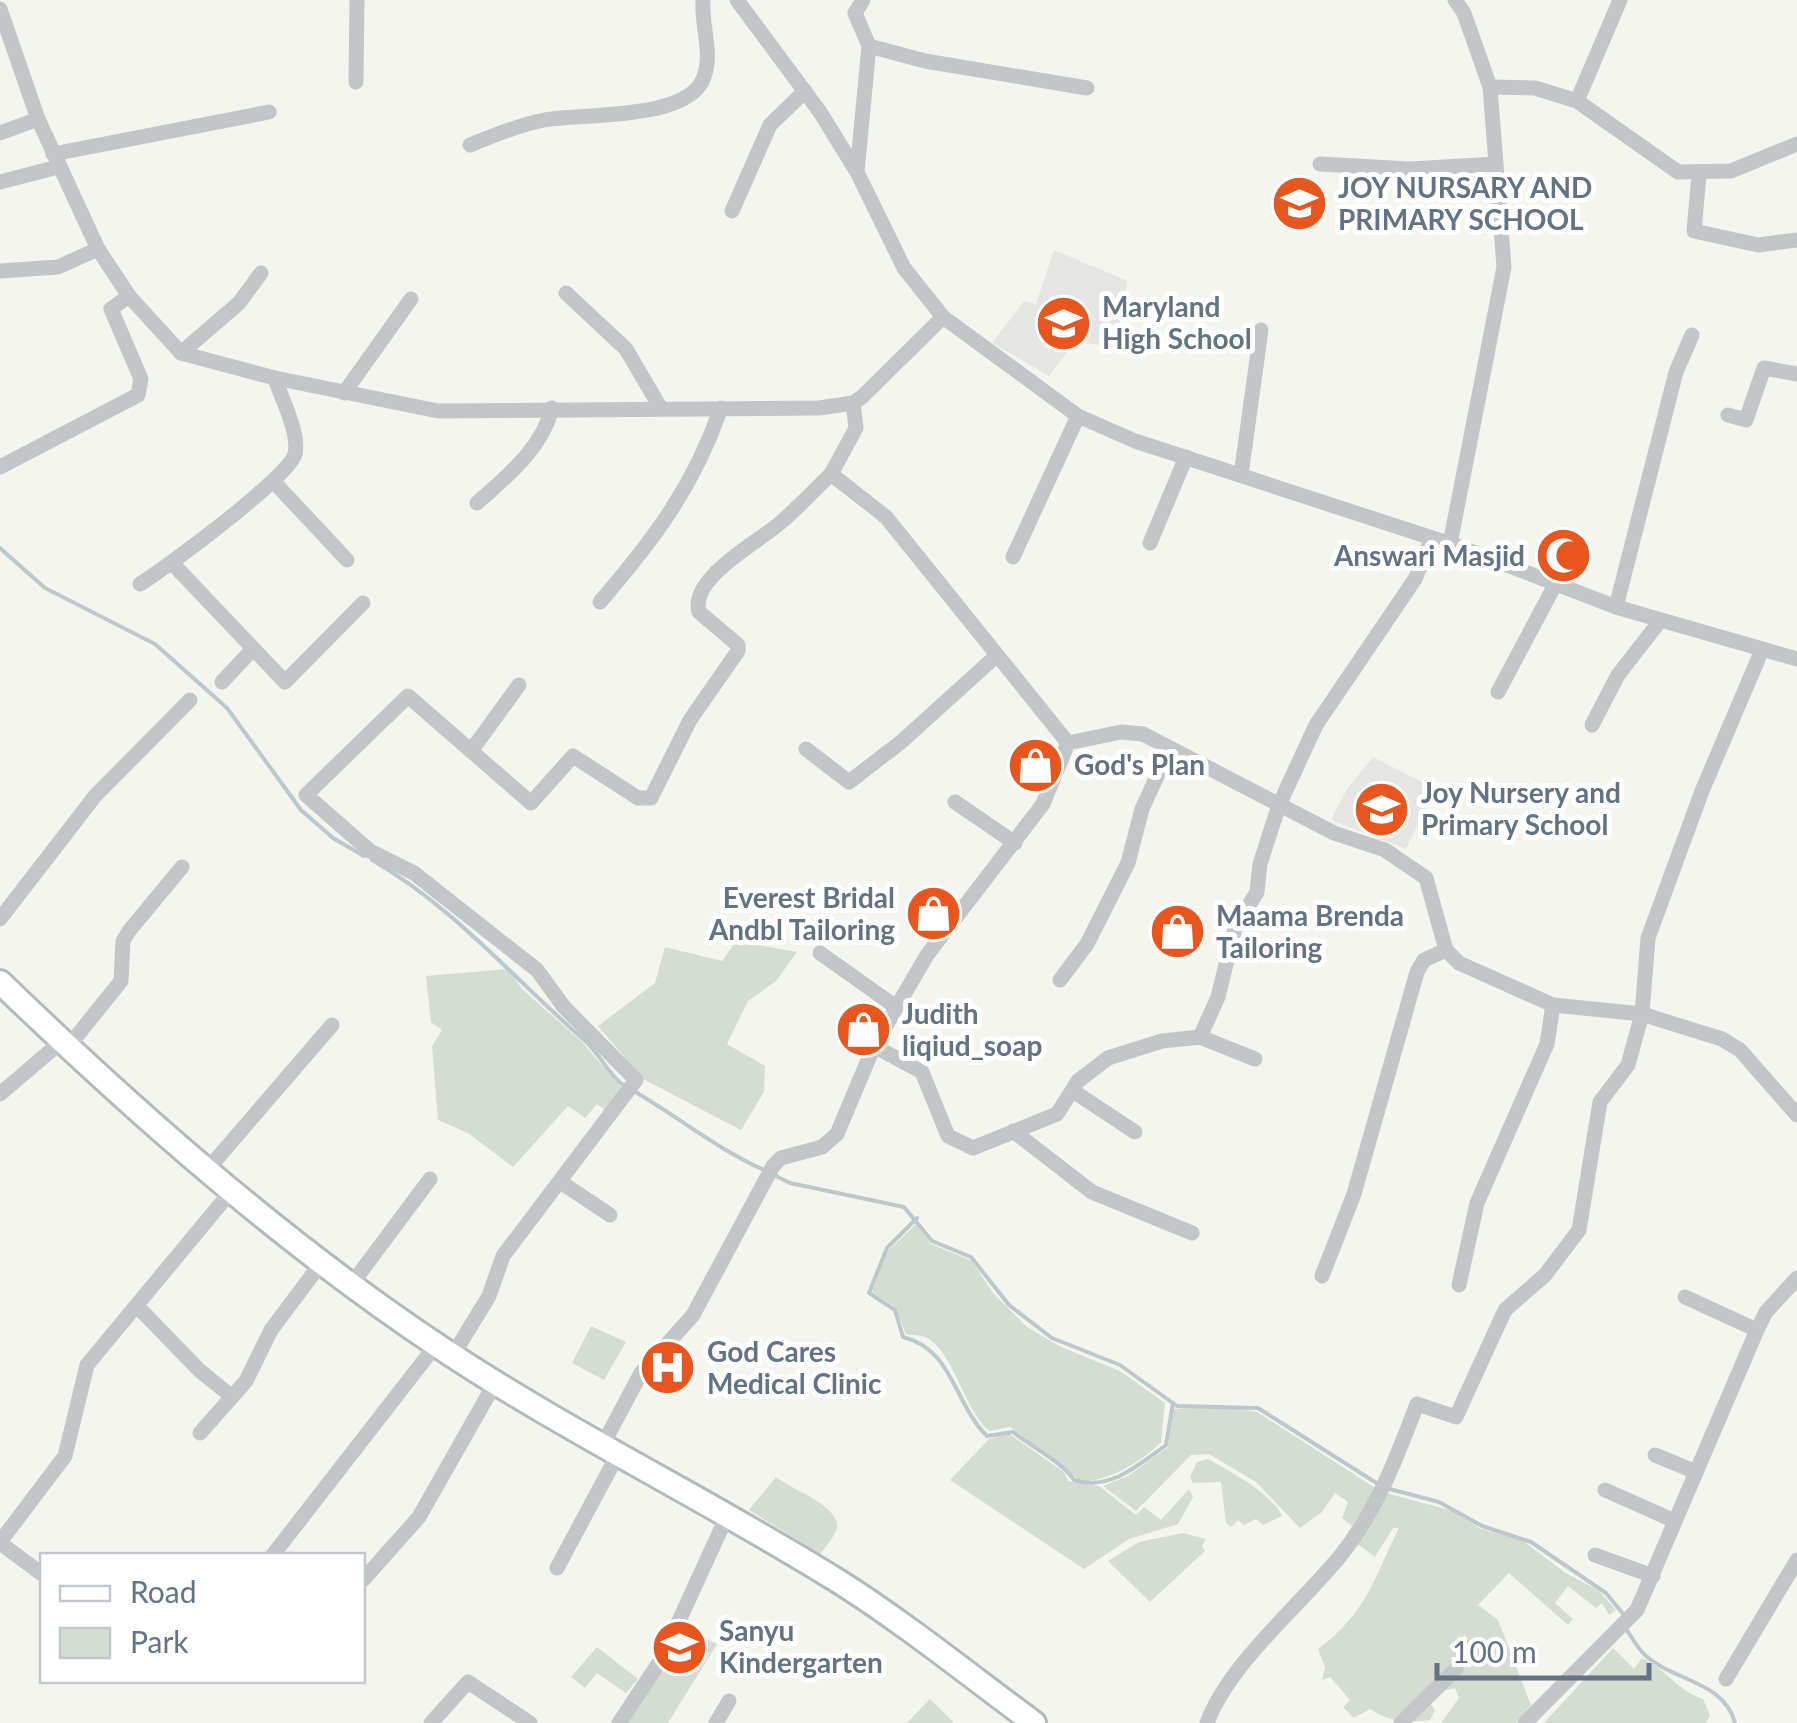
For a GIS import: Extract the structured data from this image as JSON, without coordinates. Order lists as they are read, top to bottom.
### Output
{
  "places": {
    "school or university": [
      "JOY NURSARY AND PRIMARY SCHOOL",
      "Maryland High School",
      "Joy Nursery and Primary School",
      "Sanyu Kindergarten"
    ],
    "mosque": ["Answari Masjid"],
    "shop": [
      "God's Plan",
      "Everest Bridal Andbl Tailoring",
      "Maama Brenda Tailoring",
      "Judith liqiud_soap"
    ],
    "hospital": ["God Cares Medical Clinic"]
  },
  "legend": ["Road", "Park"],
  "scale_bar": "100 m"
}
